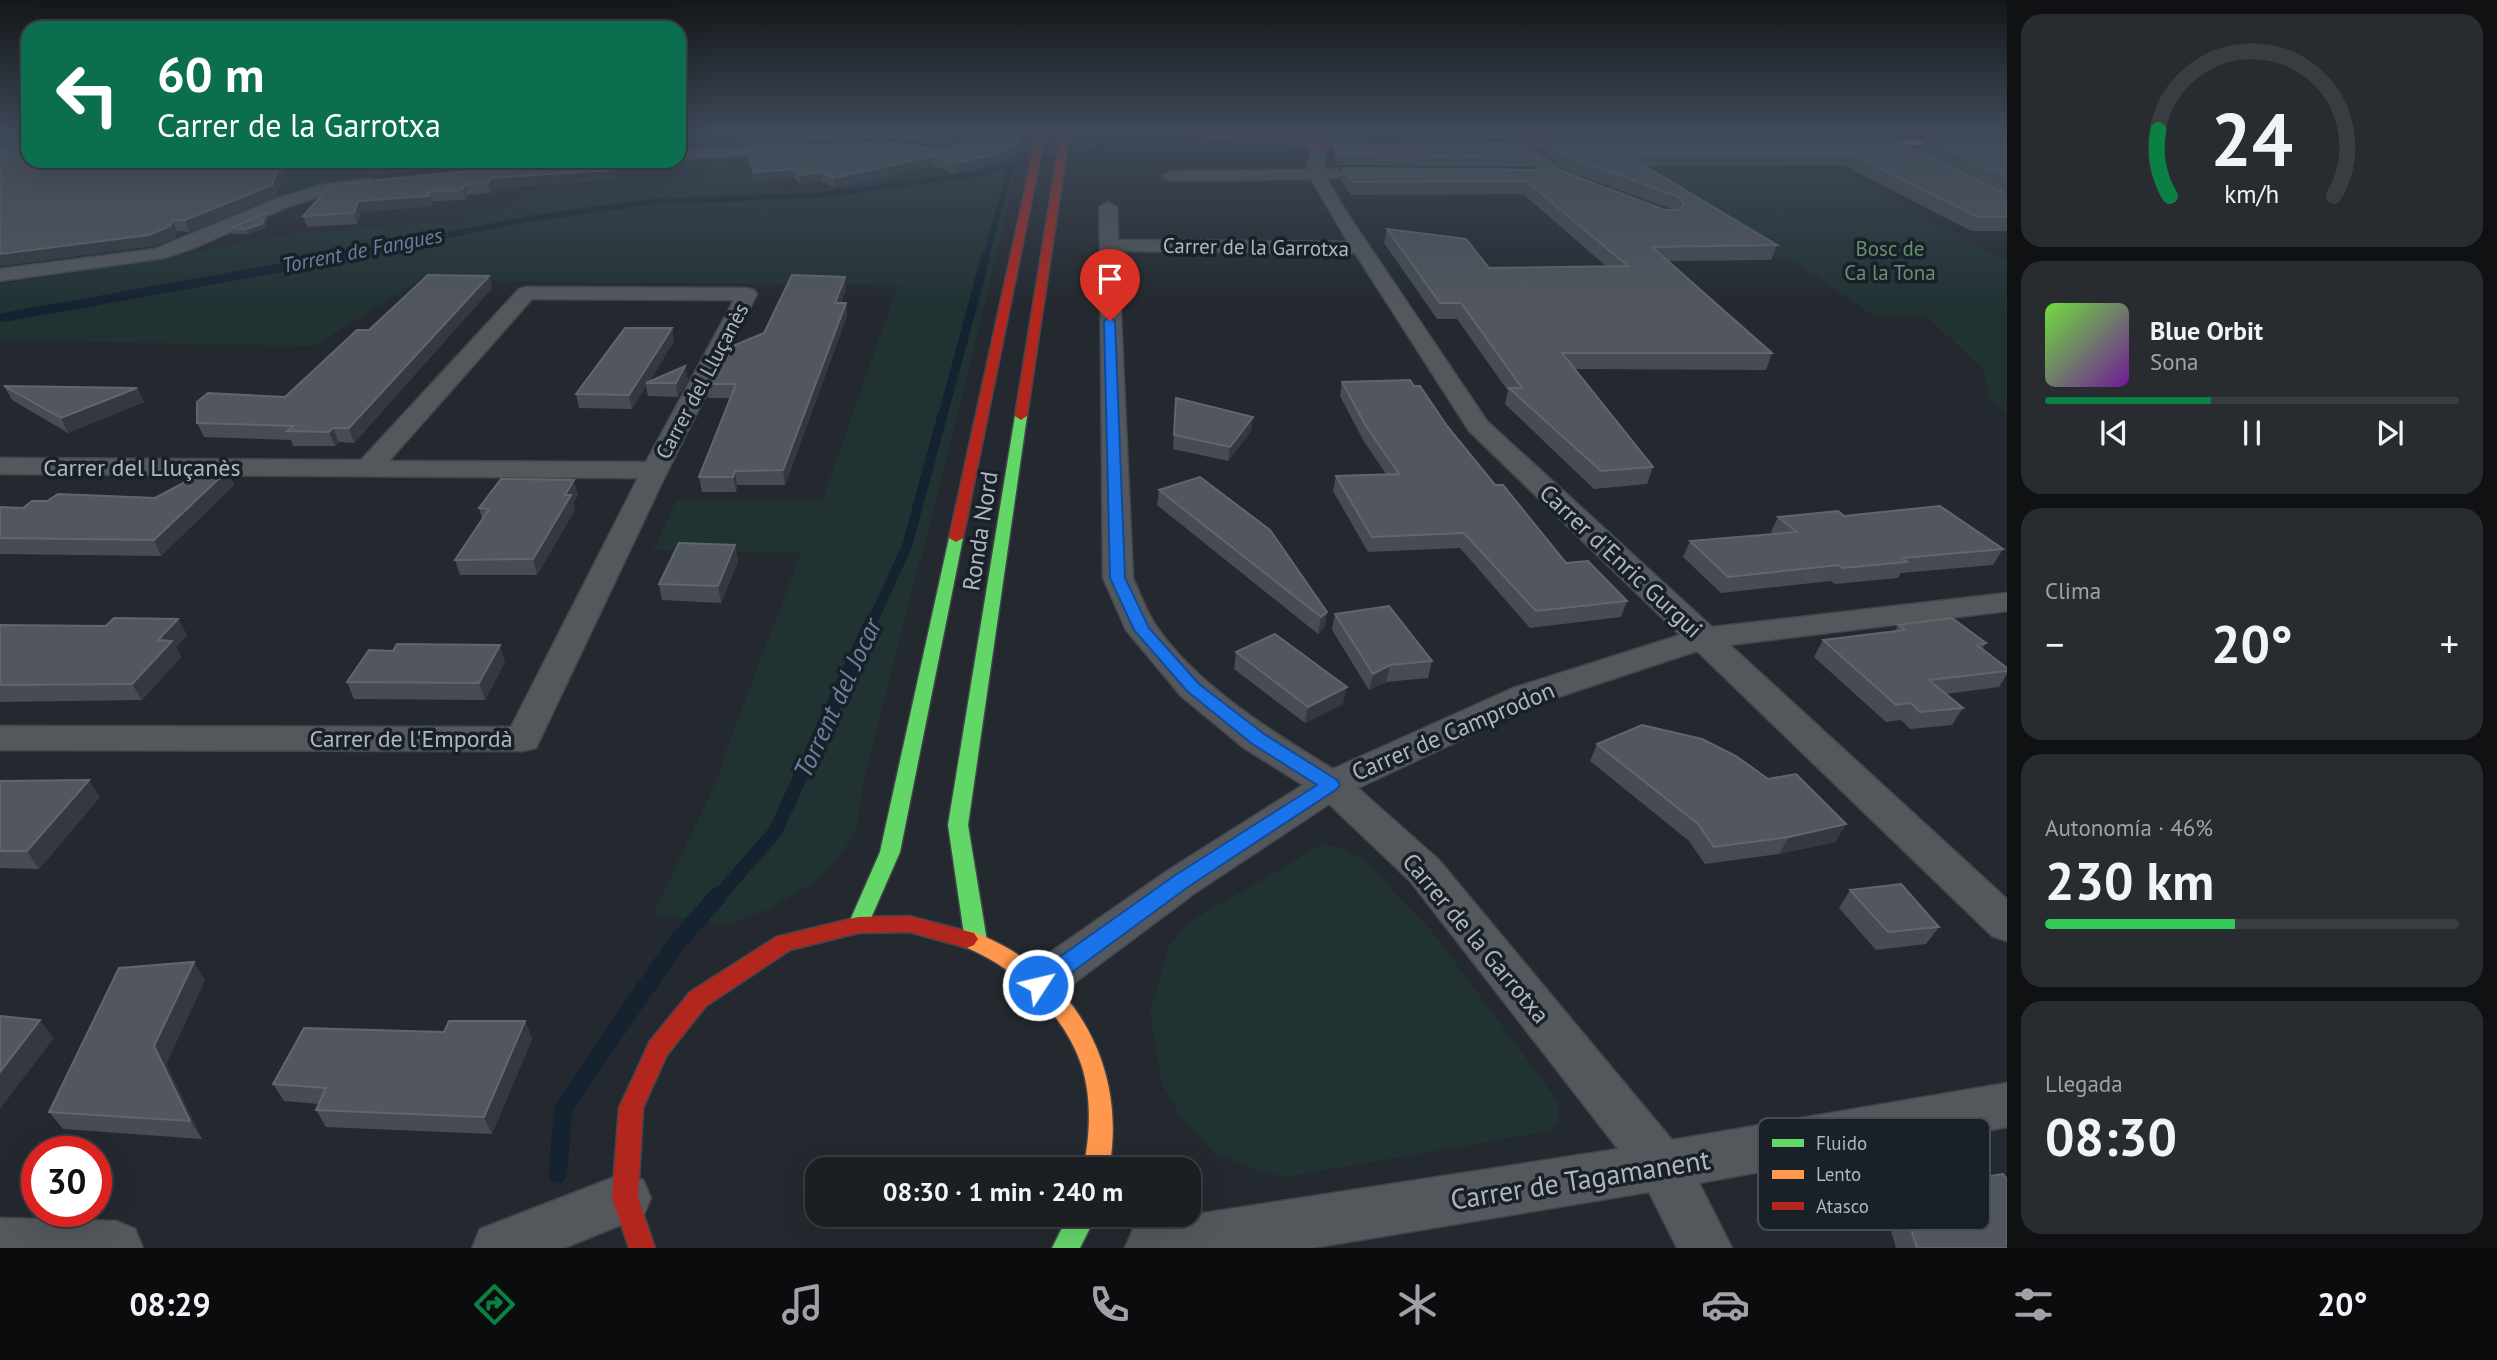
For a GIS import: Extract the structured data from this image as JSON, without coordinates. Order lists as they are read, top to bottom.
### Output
{
  "streets": {
    "main road": ["Ronda Nord"],
    "street": [
      "Carrer de la Garrotxa",
      "Carrer del Lluçanès",
      "Carrer d'Enric Gurgui",
      "Carrer de Camprodon",
      "Carrer de l'Empordà",
      "Carrer de Tagamanent"
    ]
  },
  "crossings": [
    ["Carrer de la Garrotxa", "Carrer d'Enric Gurgui"],
    ["Carrer de la Garrotxa", "Carrer de Camprodon"],
    ["Carrer de la Garrotxa", "Carrer de Tagamanent"],
    ["Carrer del Lluçanès", "Carrer de l'Empordà"],
    ["Carrer d'Enric Gurgui", "Carrer de Camprodon"]
  ],
  "water": ["Torrent de Fangues", "Torrent del Jocar"],
  "parks": ["Bosc de Ca la Tona"],
  "legend": ["Fluido", "Lento", "Atasco"],
  "page": {
    "turn": ["60 m", "Carrer de la Garrotxa"],
    "song": ["Blue Orbit", "Sona"],
    "tile": [
      "Clima",
      ["Autonomía · 46%", "230 km"],
      ["Llegada", "08:30"]
    ],
    "heat": ["−", "20°", "+"],
    "limit": "30",
    "trip": "08:30 · 1 min · 240 m",
    "tabs": ["08:29", "20°"],
    "gauge": ["24", "km/h"]
  }
}
